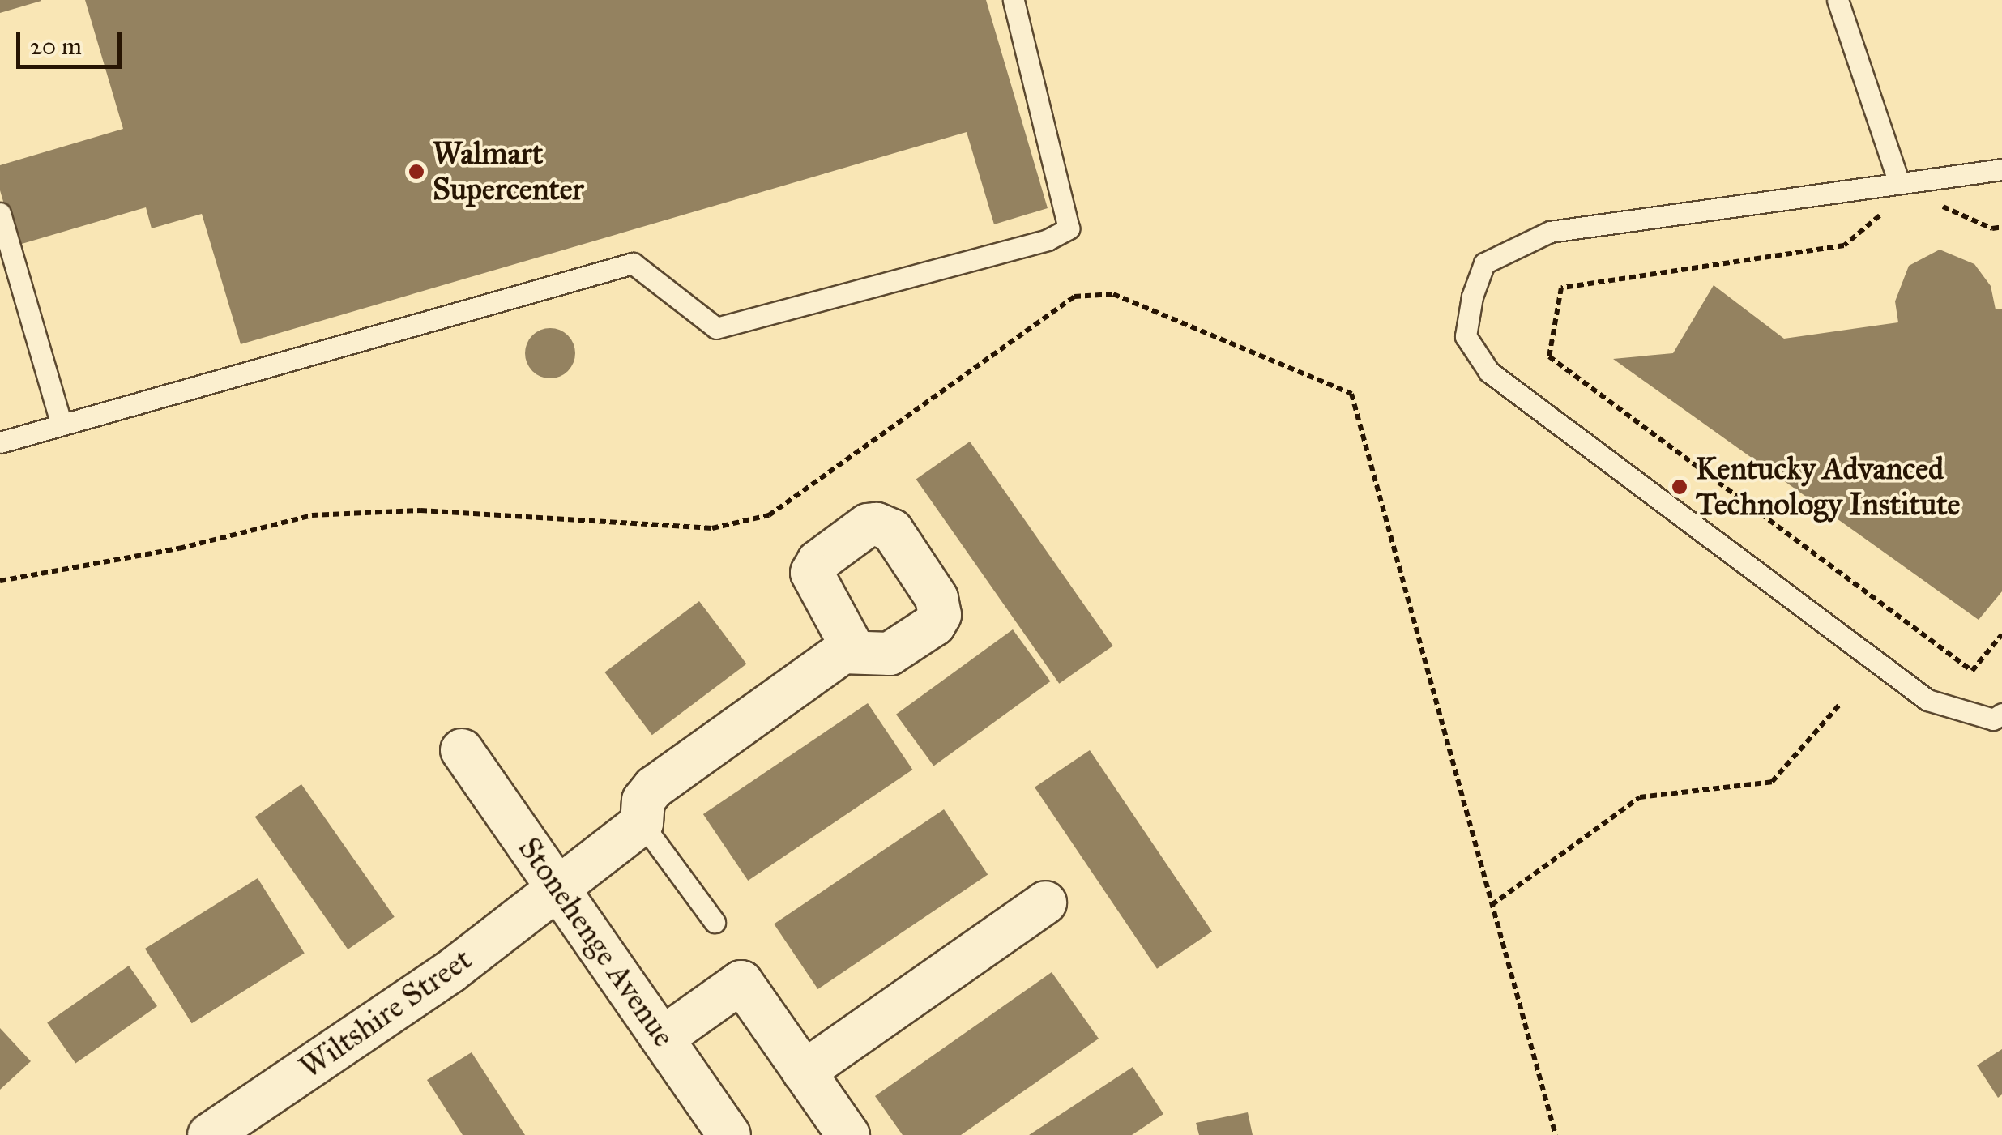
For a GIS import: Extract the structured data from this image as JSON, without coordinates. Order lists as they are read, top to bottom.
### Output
{
  "streets": {
    "street": ["Stonehenge Avenue", "Wiltshire Street"]
  },
  "crossings": [
    ["Stonehenge Avenue", "Wiltshire Street"]
  ],
  "places": ["Walmart Supercenter", "Kentucky Advanced Technology Institute"],
  "scale_bar": "20 m"
}
